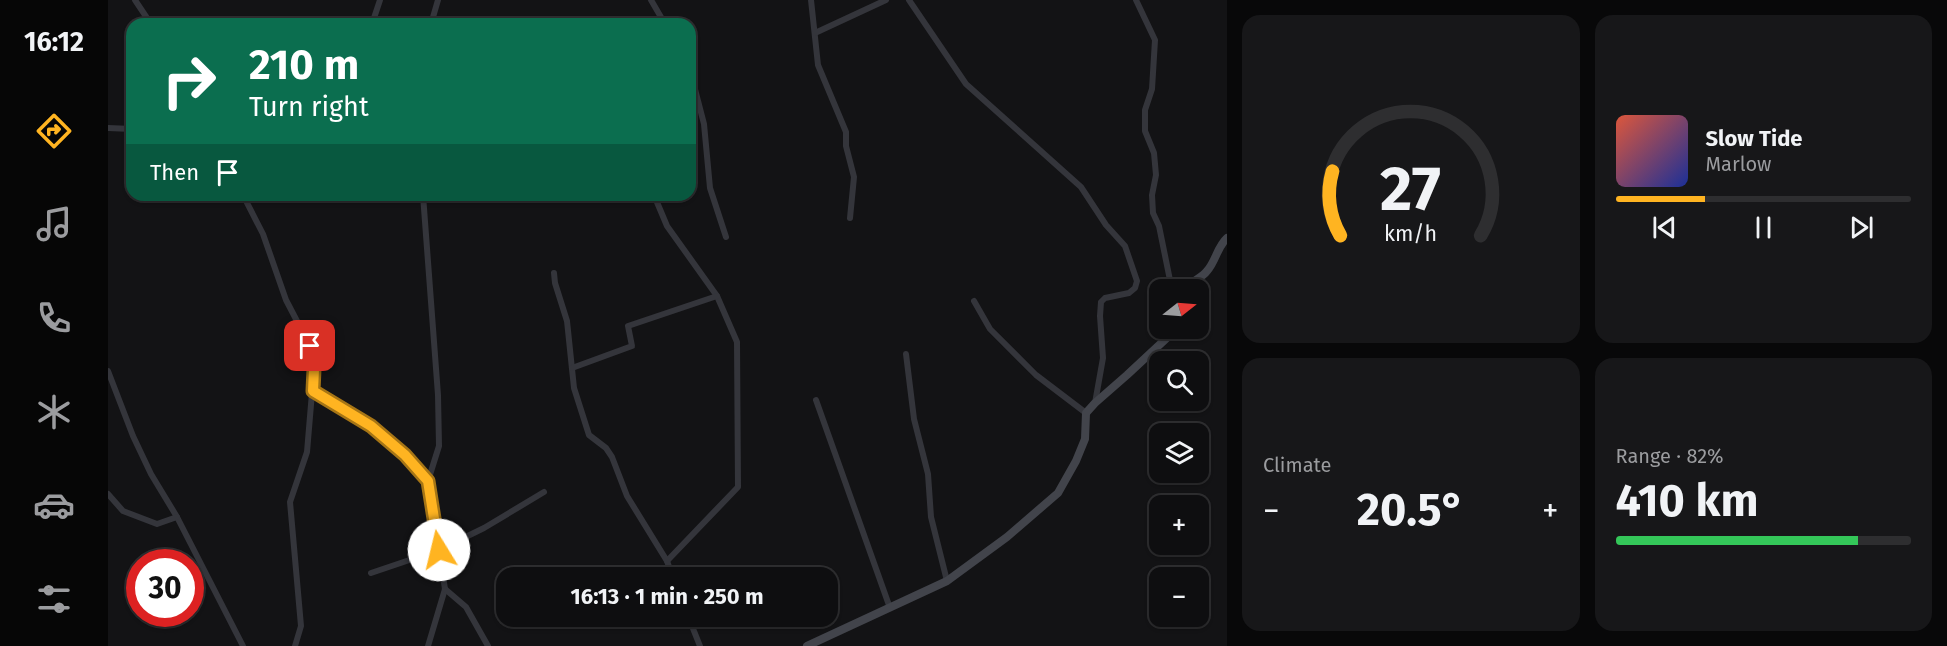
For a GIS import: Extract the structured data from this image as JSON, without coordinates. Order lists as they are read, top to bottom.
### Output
{
  "north": "right",
  "page": {
    "tabs": "16:12",
    "turn": ["210 m", "Turn right"],
    "song": ["Slow Tide", "Marlow"],
    "then": "Then",
    "map_buttons": ["+", "−"],
    "tile": [
      "Climate",
      ["Range · 82%", "410 km"]
    ],
    "heat": ["−", "20.5°", "+"],
    "limit": "30",
    "trip": "16:13 · 1 min · 250 m",
    "gauge": ["27", "km/h"]
  }
}
